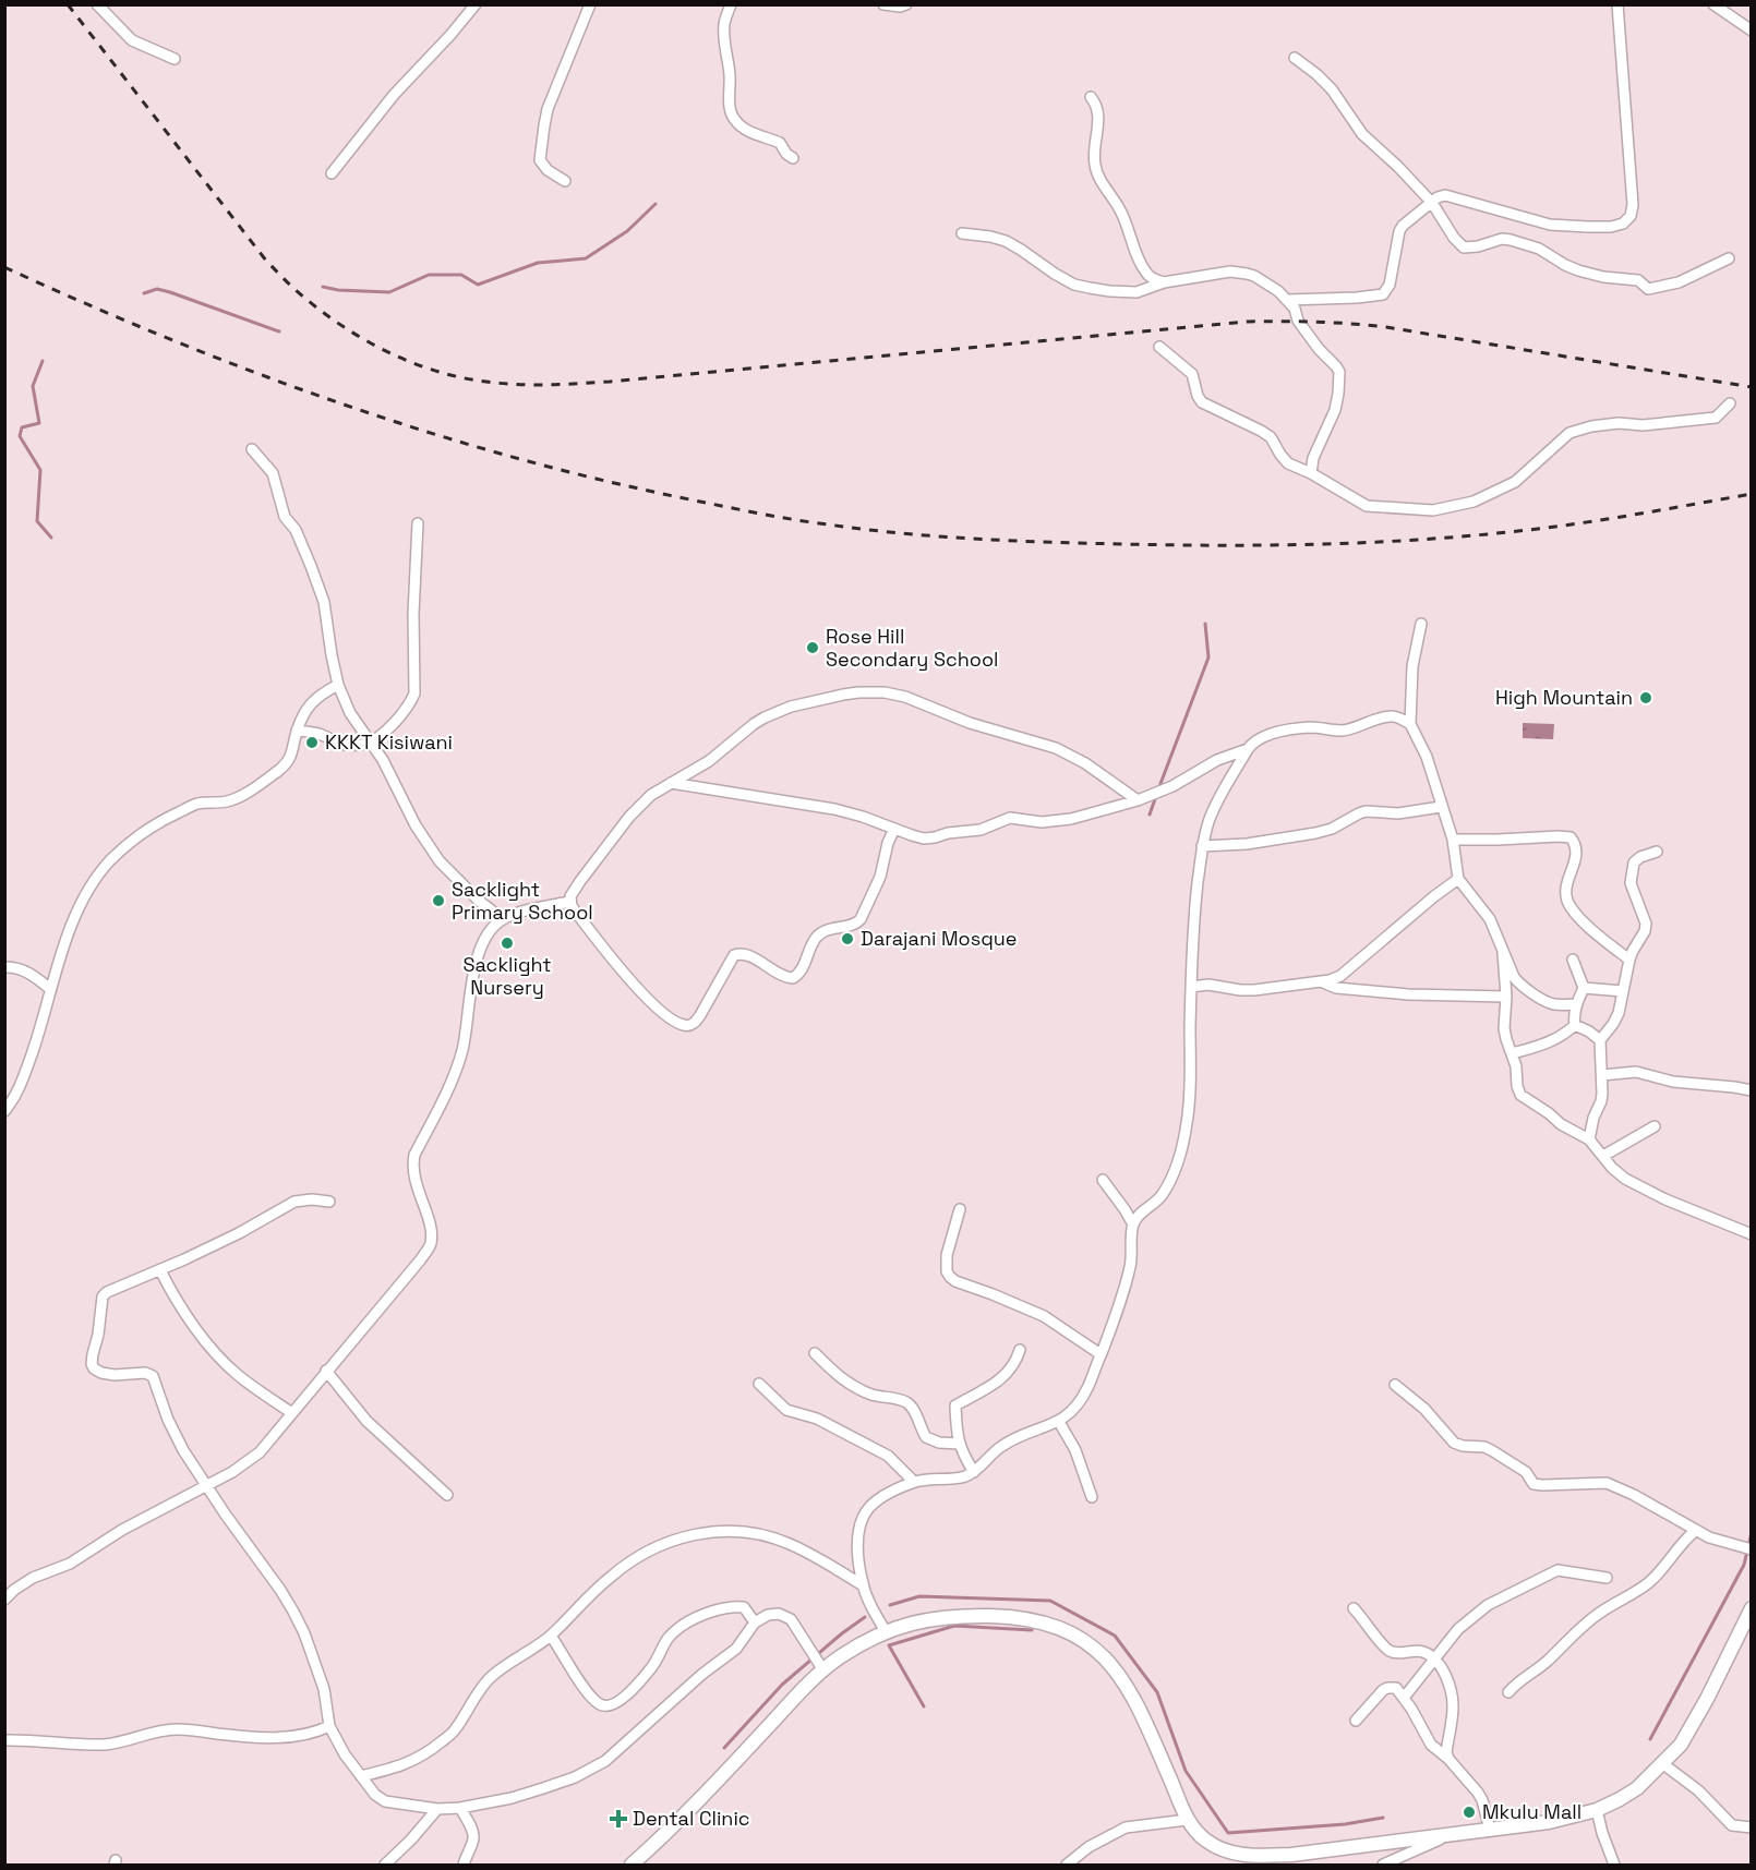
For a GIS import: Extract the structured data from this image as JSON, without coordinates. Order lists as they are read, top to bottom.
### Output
{
  "places": {
    "other": [
      "Rose Hill Secondary School",
      "High Mountain",
      "KKKT Kisiwani",
      "Sacklight Primary School",
      "Darajani Mosque",
      "Sacklight Nursery",
      "Mkulu Mall"
    ],
    "health": ["Dental Clinic"]
  }
}
